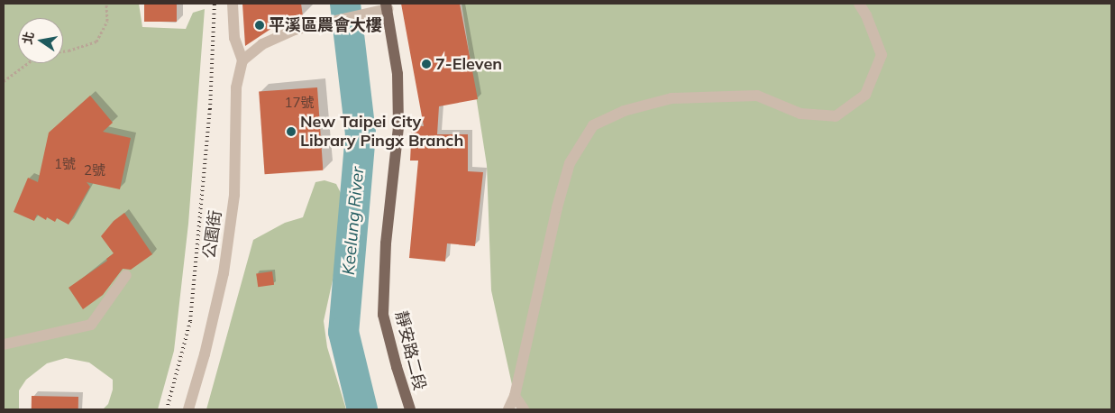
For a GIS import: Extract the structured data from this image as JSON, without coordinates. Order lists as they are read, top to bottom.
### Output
{
  "streets": {
    "main road": ["靜安路二段"],
    "street": ["公園街"]
  },
  "water": ["Keelung River"],
  "places": ["平溪區農會大樓", "7-Eleven", "New Taipei City Library Pingx Branch"],
  "house_numbers": ["17號", "1號", "2號"],
  "north": "left"
}
